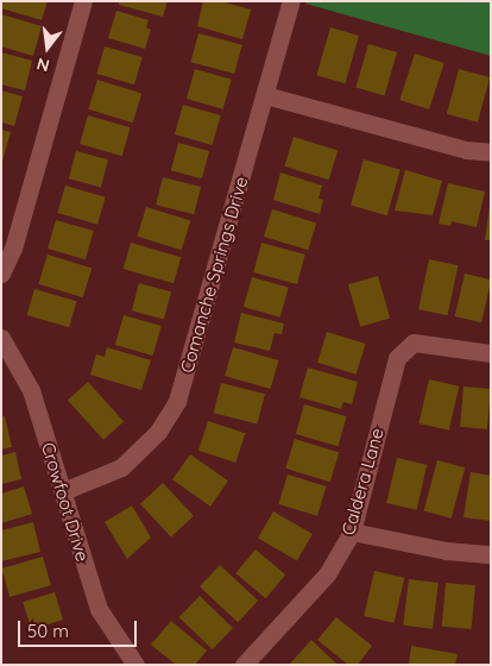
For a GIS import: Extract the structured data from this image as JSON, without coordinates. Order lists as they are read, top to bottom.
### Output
{
  "streets": {
    "street": ["Comanche Springs Drive", "Caldera Lane", "Crowfoot Drive"]
  },
  "crossings": [
    ["Comanche Springs Drive", "Crowfoot Drive"]
  ],
  "scale_bar": "50 m",
  "north": "bottom"
}
